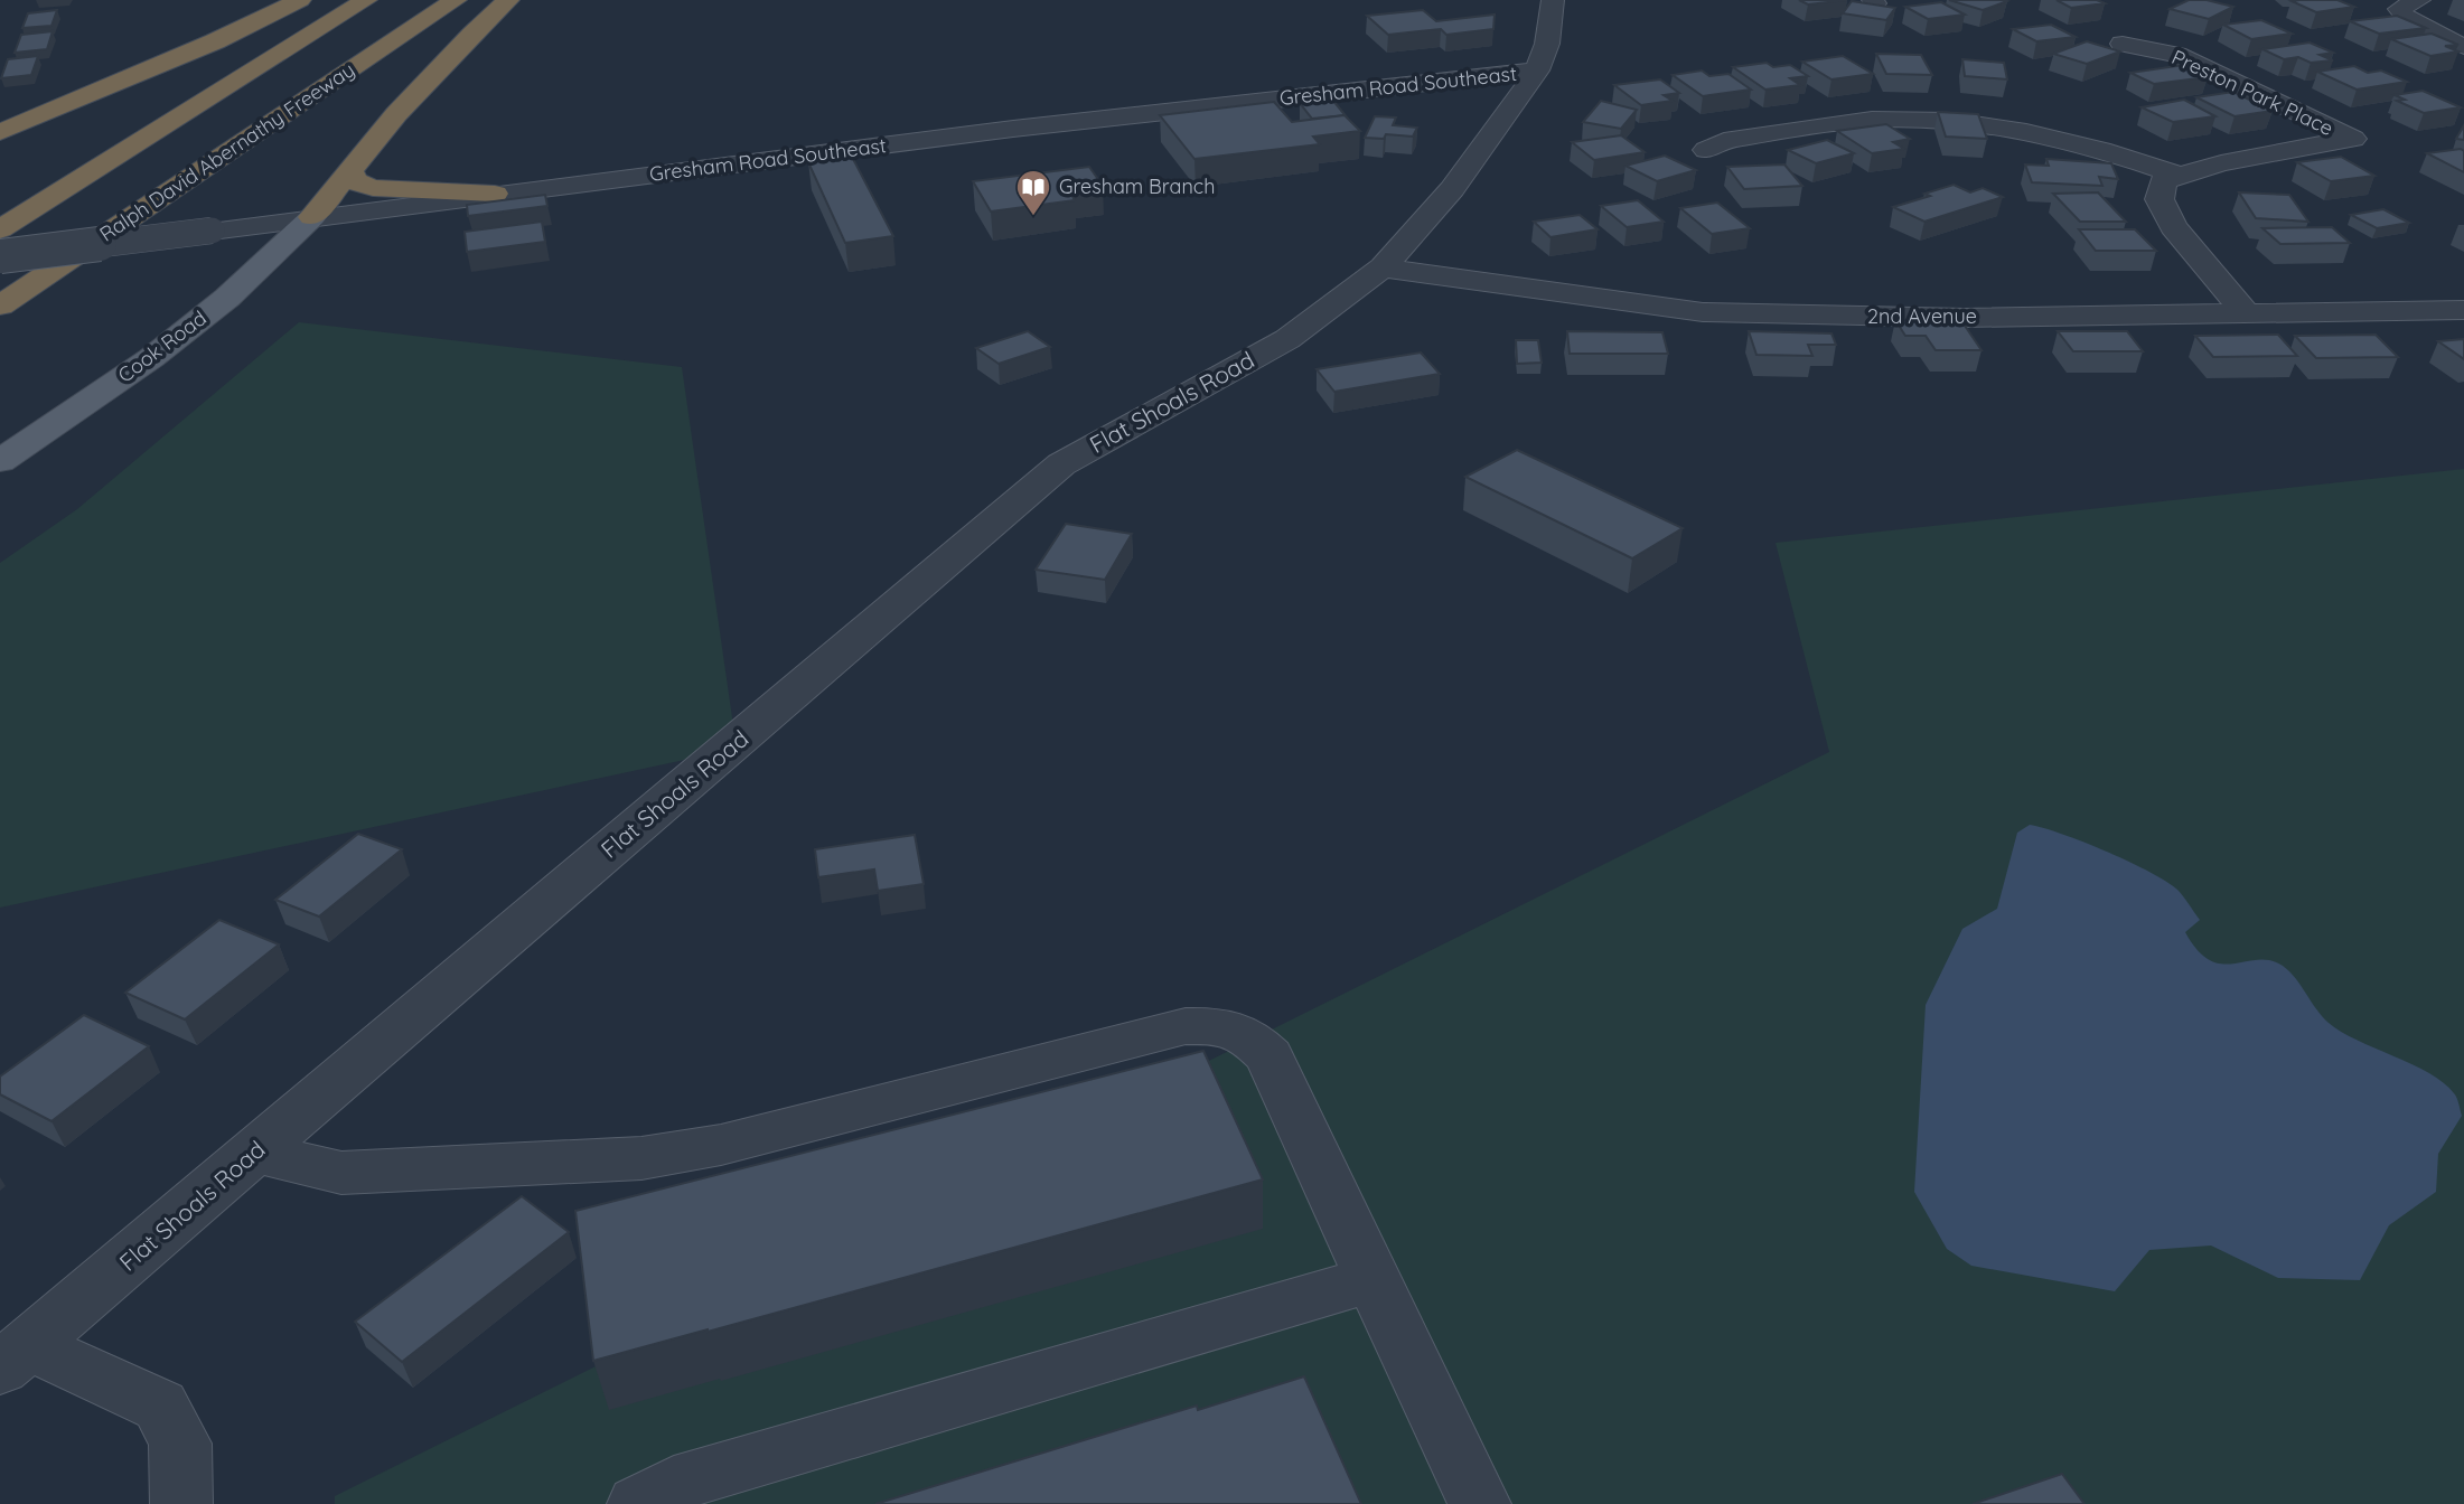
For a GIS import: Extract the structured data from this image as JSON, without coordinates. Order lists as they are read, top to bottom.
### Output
{
  "streets": {
    "highway": ["Ralph David Abernathy Freeway"],
    "main road": ["Cook Road"],
    "street": [
      "Gresham Road Southeast",
      "Preston Park Place",
      "2nd Avenue",
      "Flat Shoals Road"
    ]
  },
  "crossings": [
    ["Gresham Road Southeast", "Cook Road"],
    ["Gresham Road Southeast", "Flat Shoals Road"],
    ["2nd Avenue", "Flat Shoals Road"]
  ],
  "places": {
    "library": ["Gresham Branch"]
  }
}
